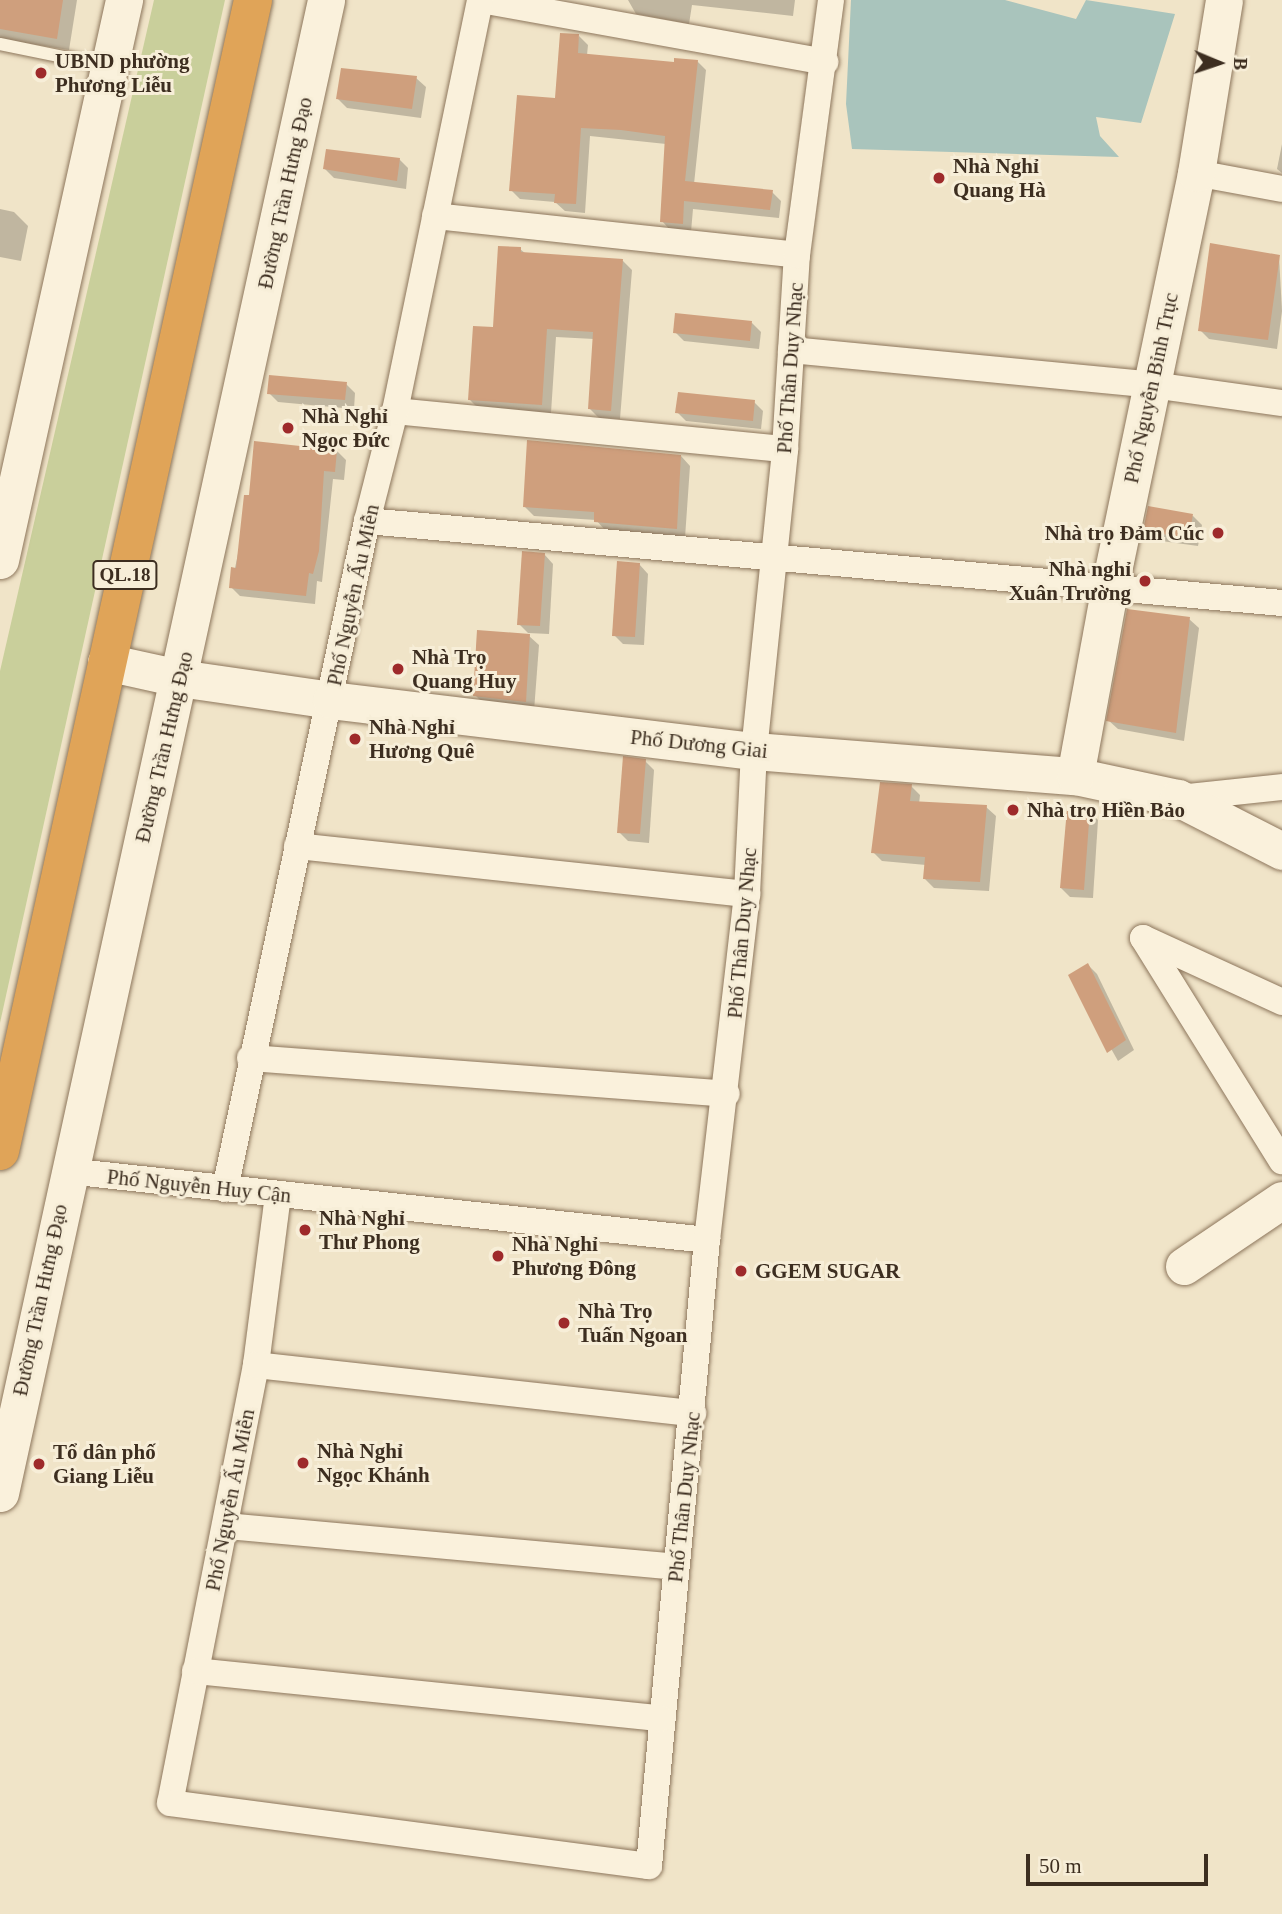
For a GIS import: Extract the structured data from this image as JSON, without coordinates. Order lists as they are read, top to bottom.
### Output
{
  "streets": {
    "highway": ["QL.18"],
    "main road": ["Đường Trần Hưng Đạo", "Phố Nguyễn Bỉnh Trục", "Phố Dương Giai"],
    "street": ["Phố Thân Duy Nhạc", "Phố Nguyễn Ấu Miễn", "Phố Nguyễn Huy Cận"]
  },
  "crossings": [
    ["Đường Trần Hưng Đạo", "Phố Dương Giai"],
    ["Đường Trần Hưng Đạo", "Phố Nguyễn Huy Cận"],
    ["Phố Thân Duy Nhạc", "Phố Nguyễn Ấu Miễn"],
    ["Phố Thân Duy Nhạc", "Phố Dương Giai"],
    ["Phố Thân Duy Nhạc", "Phố Nguyễn Huy Cận"],
    ["Phố Nguyễn Bỉnh Trục", "Phố Dương Giai"],
    ["QL.18", "Phố Dương Giai"],
    ["Phố Nguyễn Ấu Miễn", "Phố Dương Giai"],
    ["Phố Nguyễn Ấu Miễn", "Phố Nguyễn Huy Cận"]
  ],
  "places": [
    "UBND phường Phương Liễu",
    "Nhà Nghỉ Quang Hà",
    "Nhà Nghỉ Ngọc Đức",
    "Nhà trọ Đảm Cúc",
    "Nhà nghỉ Xuân Trường",
    "Nhà Trọ Quang Huy",
    "Nhà Nghỉ Hương Quê",
    "Nhà trọ Hiền Bảo",
    "Nhà Nghỉ Thư Phong",
    "Nhà Nghỉ Phương Đông",
    "GGEM SUGAR",
    "Nhà Trọ Tuấn Ngoan",
    "Nhà Nghỉ Ngọc Khánh",
    "Tổ dân phố Giang Liễu"
  ],
  "scale_bar": "50 m",
  "north": "right"
}
